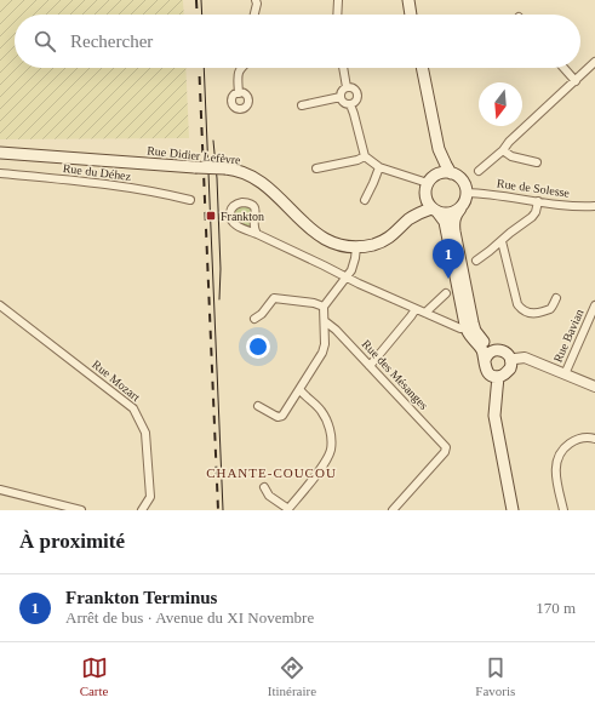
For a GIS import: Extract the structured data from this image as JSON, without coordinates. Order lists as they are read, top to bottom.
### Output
{
  "streets": {
    "main road": ["Rue Didier Lefèvre"],
    "street": [
      "Rue du Déhez",
      "Rue de Solesse",
      "Rue Bavian",
      "Rue des Mésanges",
      "Rue Mozart"
    ]
  },
  "crossings": [
    ["Rue Didier Lefèvre", "Rue de Solesse"]
  ],
  "districts": ["CHANTE-COUCOU"],
  "places": {
    "transit": ["Frankton"]
  },
  "north": "bottom",
  "page": {
    "search": "Rechercher",
    "pins": "1",
    "heading": "À proximité",
    "list": [
      {
        "mark": "1",
        "name": "Frankton Terminus",
        "note": "Arrêt de bus · Avenue du XI Novembre",
        "value": "170 m"
      }
    ],
    "nav": ["Carte", "Itinéraire", "Favoris"]
  }
}
